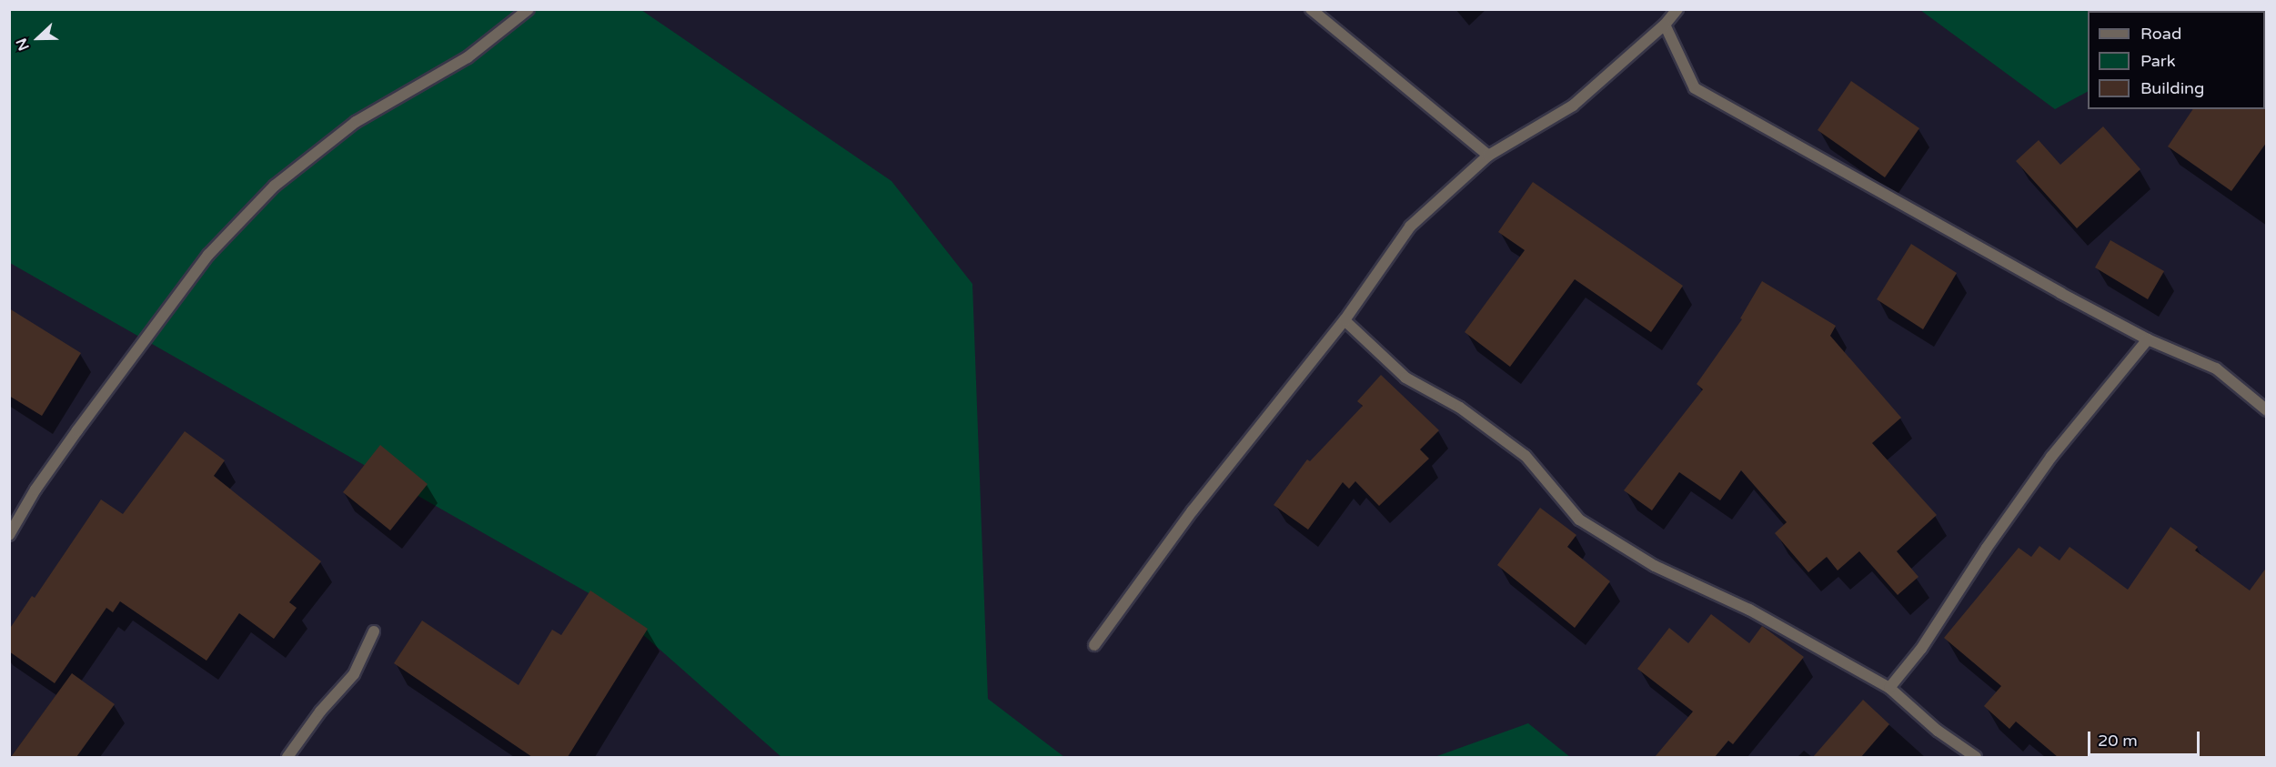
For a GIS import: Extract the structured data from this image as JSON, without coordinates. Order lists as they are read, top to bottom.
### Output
{
  "legend": ["Road", "Park", "Building"],
  "scale_bar": "20 m",
  "north": "left"
}
